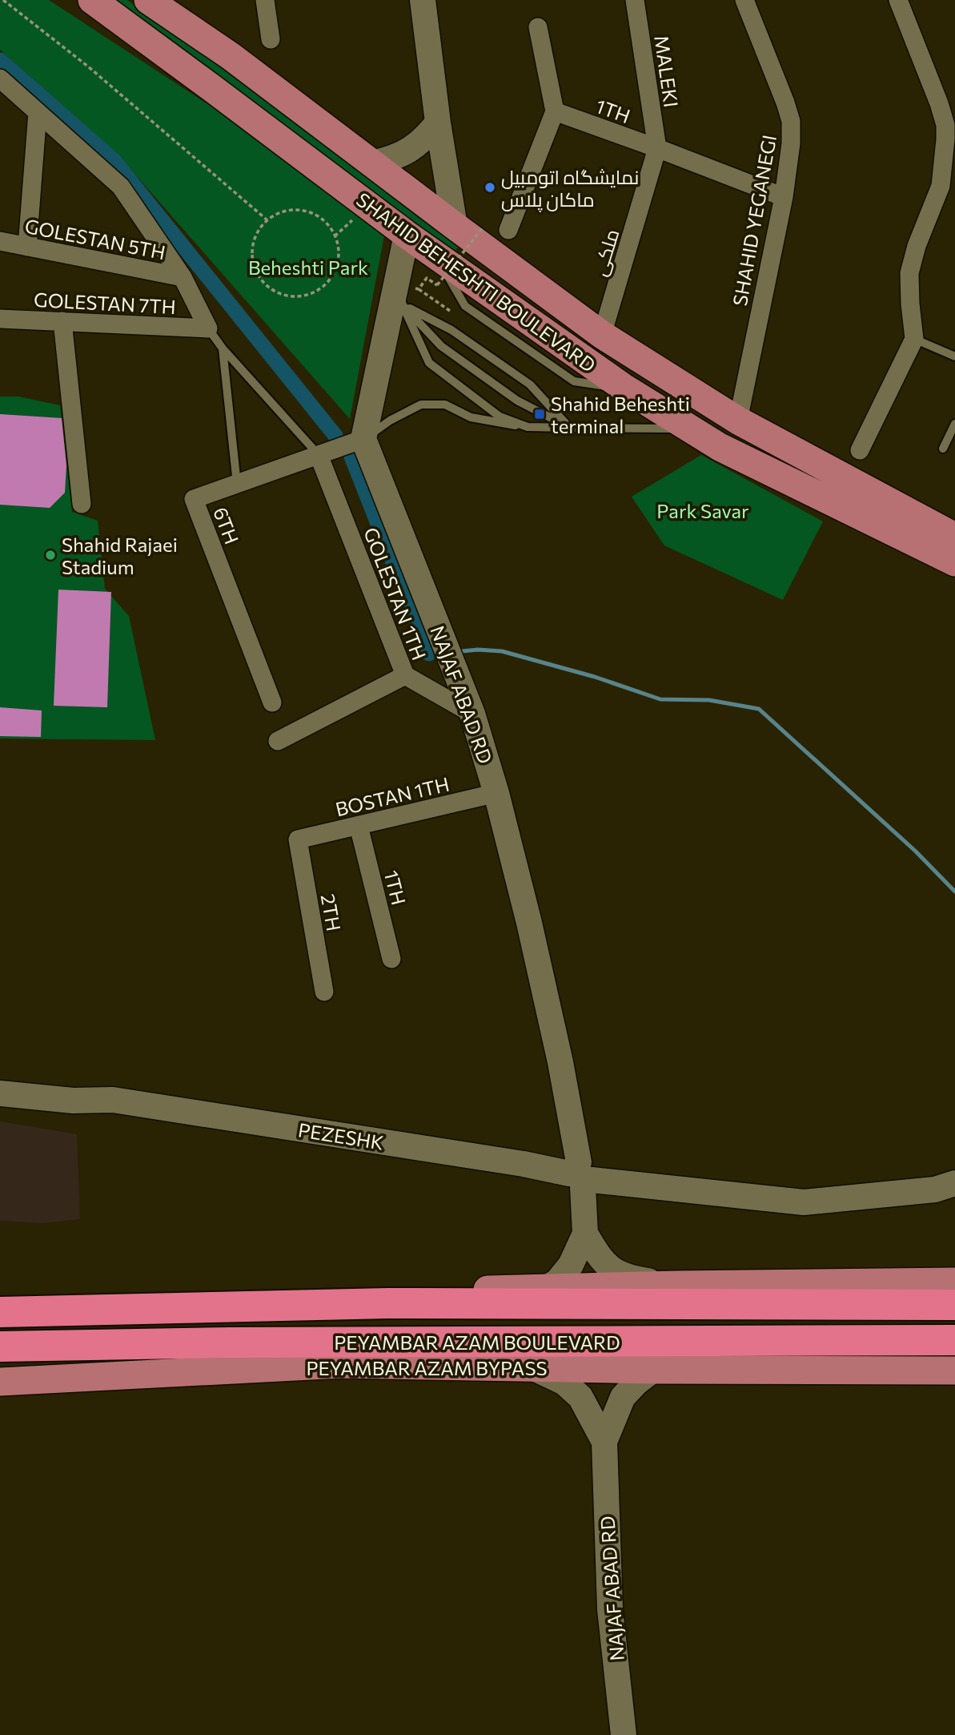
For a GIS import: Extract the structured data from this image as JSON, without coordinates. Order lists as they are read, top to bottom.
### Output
{
  "streets": {
    "highway": ["PEYAMBAR AZAM BOULEVARD"],
    "main road": ["SHAHID BEHESHTI BOULEVARD", "PEYAMBAR AZAM BYPASS"],
    "street": [
      "MALEKI",
      "1TH",
      "SHAHID YEGANEGI",
      "GOLESTAN 5TH",
      "ملکی",
      "GOLESTAN 7TH",
      "6TH",
      "GOLESTAN 1TH",
      "NAJAF ABAD RD",
      "BOSTAN 1TH",
      "2TH",
      "PEZESHK"
    ]
  },
  "crossings": [
    ["MALEKI", "1TH"],
    ["MALEKI", "ملکی"],
    ["1TH", "SHAHID YEGANEGI"],
    ["1TH", "ملکی"],
    ["1TH", "BOSTAN 1TH"],
    ["SHAHID YEGANEGI", "SHAHID BEHESHTI BOULEVARD"],
    ["ملکی", "SHAHID BEHESHTI BOULEVARD"],
    ["6TH", "GOLESTAN 1TH"],
    ["6TH", "NAJAF ABAD RD"],
    ["GOLESTAN 1TH", "NAJAF ABAD RD"],
    ["NAJAF ABAD RD", "BOSTAN 1TH"],
    ["NAJAF ABAD RD", "PEZESHK"],
    ["BOSTAN 1TH", "2TH"]
  ],
  "parks": ["Beheshti Park", "Park Savar"],
  "places": {
    "other": ["نمایشگاه اتومبیل ماکان پلاس", "Shahid Rajaei Stadium"],
    "transit": ["Shahid Beheshti terminal"]
  }
}
